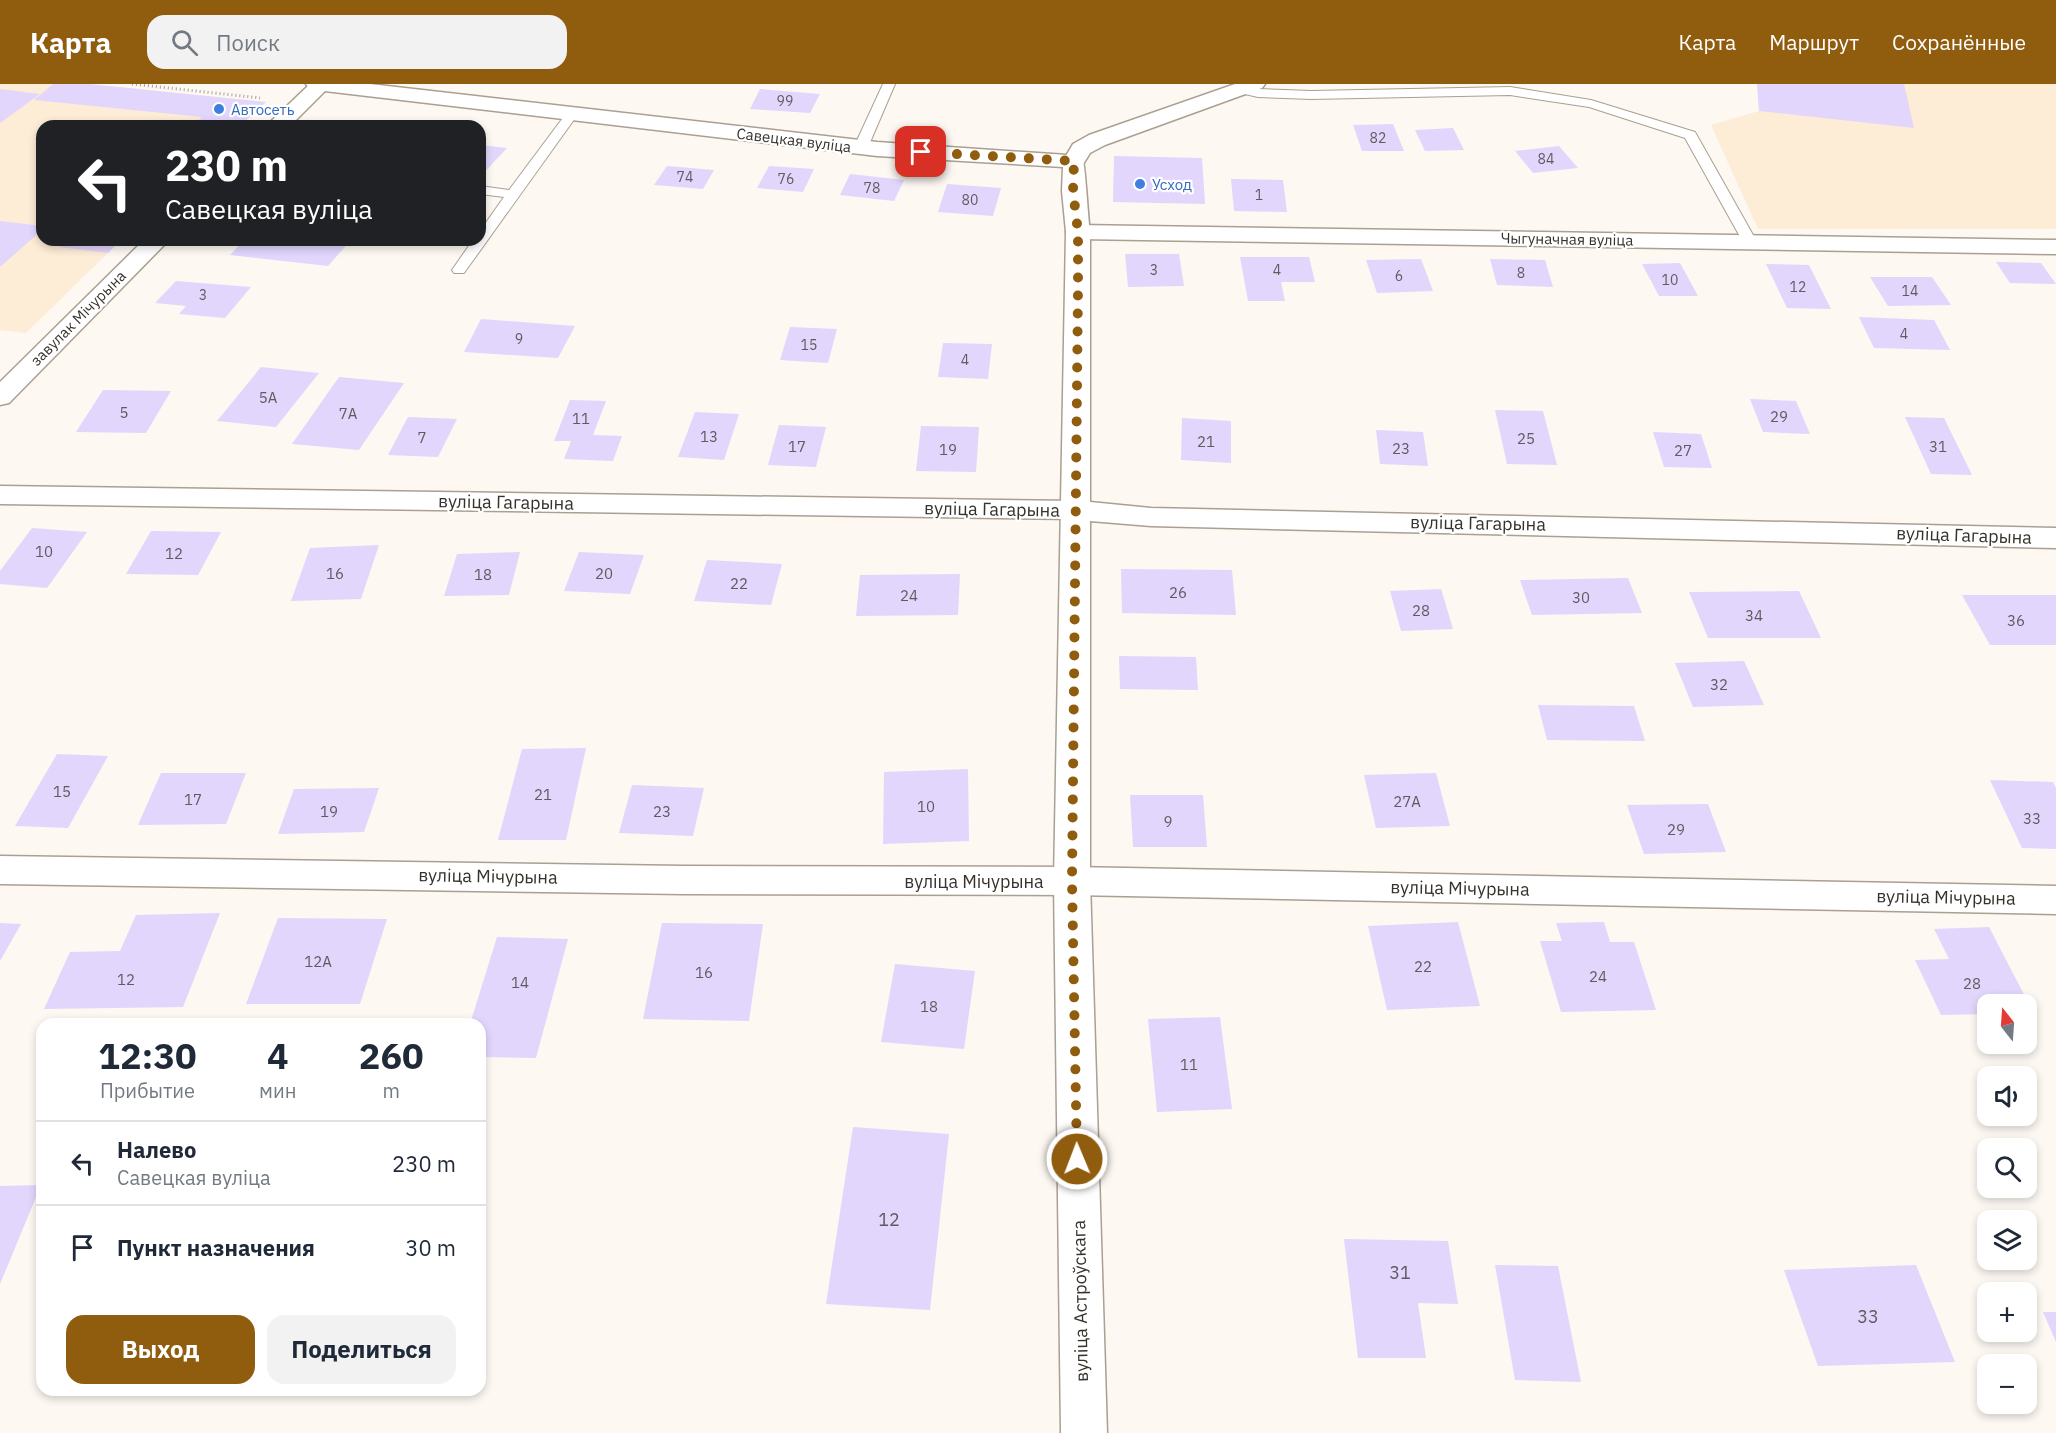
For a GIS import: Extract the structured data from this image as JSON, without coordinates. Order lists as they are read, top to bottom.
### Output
{
  "streets": {
    "street": [
      "Савецкая вуліца",
      "Чыгуначная вуліца",
      "завулак Мічурына",
      "вуліца Гагарына",
      "вуліца Мічурына",
      "вуліца Астроўскага"
    ]
  },
  "crossings": [
    ["Савецкая вуліца", "вуліца Астроўскага"],
    ["Чыгуначная вуліца", "вуліца Астроўскага"],
    ["вуліца Гагарына", "вуліца Астроўскага"],
    ["вуліца Мічурына", "вуліца Астроўскага"]
  ],
  "places": ["Автосеть", "Усход"],
  "house_numbers": [
    "99",
    "82",
    "84",
    "74",
    "76",
    "78",
    "1",
    "80",
    "3",
    "4",
    "8",
    "6",
    "10",
    "12",
    "14",
    "3",
    "4",
    "9",
    "15",
    "4",
    "5А",
    "5",
    "7А",
    "29",
    "11",
    "13",
    "7",
    "25",
    "21",
    "17",
    "31",
    "23",
    "19",
    "27",
    "10",
    "12",
    "16",
    "20",
    "18",
    "22",
    "26",
    "24",
    "30",
    "28",
    "34",
    "36",
    "32",
    "15",
    "21",
    "17",
    "27А",
    "10",
    "19",
    "23",
    "33",
    "9",
    "29",
    "12А",
    "22",
    "16",
    "24",
    "12",
    "14",
    "28",
    "18",
    "11",
    "12",
    "31",
    "33"
  ],
  "north": "top",
  "page": {
    "header": "Карта",
    "search": "Поиск",
    "nav": ["Карта", "Маршрут", "Сохранённые"],
    "turn": ["230 m", "Савецкая вуліца"],
    "map_buttons": ["+", "−"],
    "eta": [
      "12:30",
      "Прибытие",
      "4",
      "мин",
      "260",
      "m"
    ],
    "list": [
      {
        "name": "Налево",
        "note": "Савецкая вуліца",
        "value": "230 m"
      },
      {
        "name": "Пункт назначения",
        "value": "30 m"
      }
    ],
    "buttons": ["Выход", "Поделиться"]
  }
}
